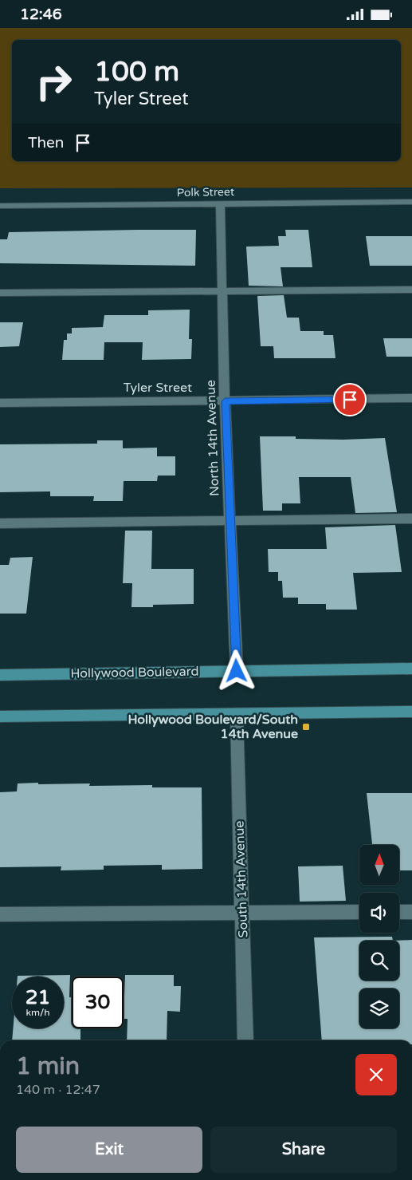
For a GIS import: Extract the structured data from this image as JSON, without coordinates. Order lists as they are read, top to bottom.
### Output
{
  "streets": {
    "main road": ["Hollywood Boulevard"],
    "street": [
      "Polk Street",
      "Tyler Street",
      "North 14th Avenue",
      "South 14th Avenue"
    ]
  },
  "crossings": [
    ["Polk Street", "North 14th Avenue"],
    ["Tyler Street", "North 14th Avenue"],
    ["North 14th Avenue", "Hollywood Boulevard"]
  ],
  "places": {
    "transit": ["Hollywood Boulevard/South 14th Avenue"]
  },
  "north": "top",
  "page": {
    "status": "12:46",
    "turn": ["100 m", "Tyler Street"],
    "then": "Then",
    "speed": "21 km/h",
    "limit": "30",
    "heading": ["1 min", "140 m · 12:47"],
    "buttons": ["Exit", "Share"]
  }
}
